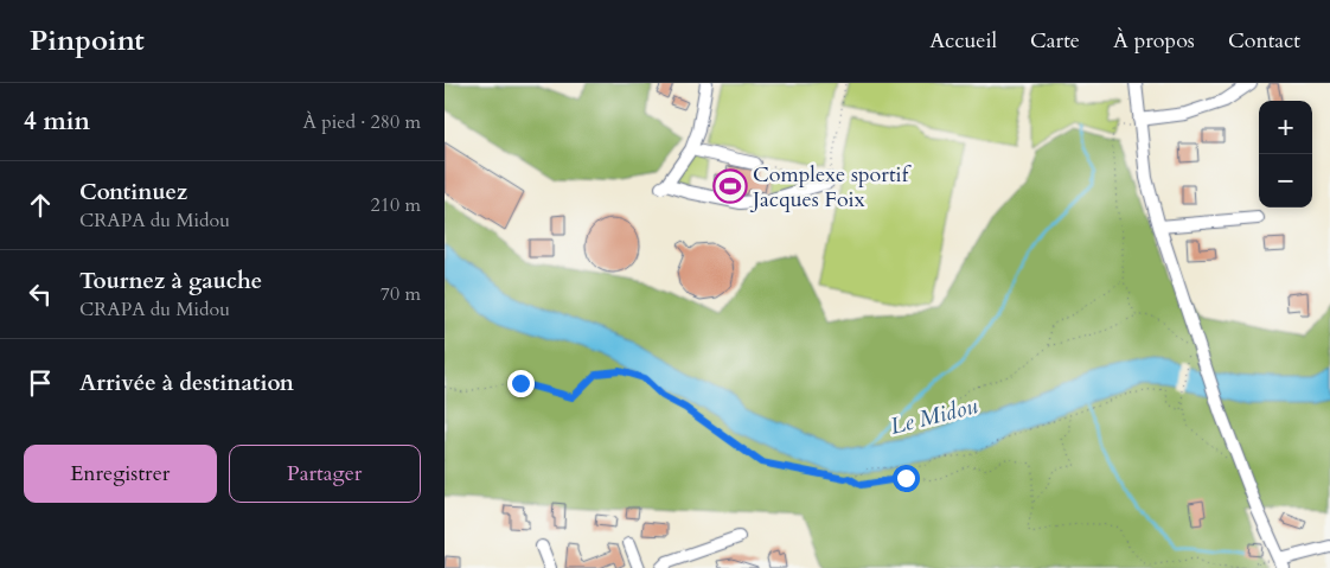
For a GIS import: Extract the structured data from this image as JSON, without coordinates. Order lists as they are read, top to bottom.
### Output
{
  "water": ["Le Midou"],
  "places": {
    "sports": ["Complexe sportif Jacques Foix"]
  },
  "page": {
    "header": "Pinpoint",
    "nav": [
      "Accueil",
      "Carte",
      "À propos",
      "Contact"
    ],
    "heading": ["4 min", "À pied · 280 m"],
    "map_buttons": ["+", "−"],
    "list": [
      ["Continuez", "CRAPA du Midou", "210 m"],
      ["Tournez à gauche", "CRAPA du Midou", "70 m"],
      "Arrivée à destination"
    ],
    "buttons": ["Enregistrer", "Partager"]
  }
}
